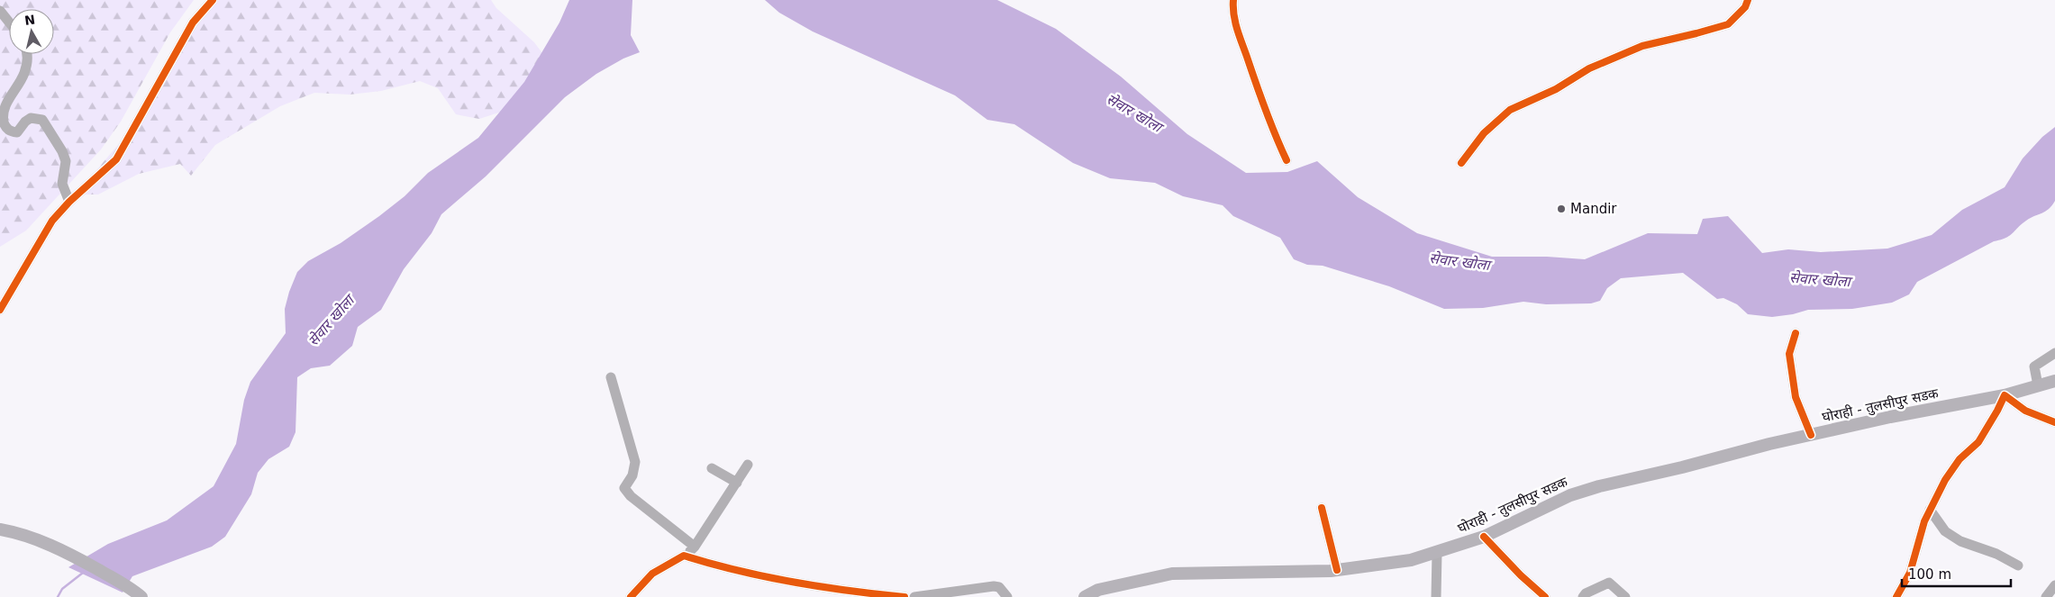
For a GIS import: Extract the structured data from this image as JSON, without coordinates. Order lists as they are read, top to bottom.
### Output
{
  "streets": {
    "main road": ["घोराही - तुलसीपुर सडक"]
  },
  "water": ["सेवार खोला"],
  "places": ["Mandir"],
  "scale_bar": "100 m",
  "north": "top"
}
